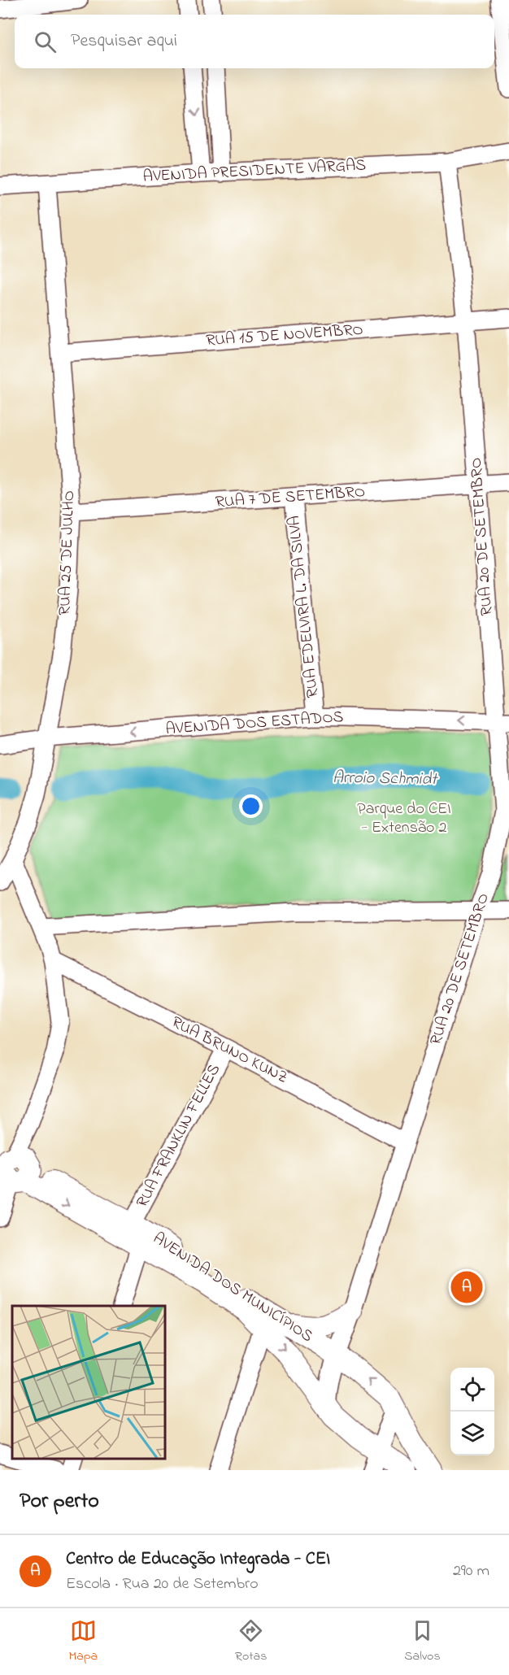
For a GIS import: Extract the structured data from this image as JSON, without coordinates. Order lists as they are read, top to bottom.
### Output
{
  "streets": {
    "main road": ["AVENIDA DOS MUNICÍPIOS"],
    "street": [
      "AVENIDA PRESIDENTE VARGAS",
      "RUA 15 DE NOVEMBRO",
      "RUA 7 DE SETEMBRO",
      "RUA 20 DE SETEMBRO",
      "RUA 25 DE JULHO",
      "RUA EDELVIRA L. DA SILVA",
      "AVENIDA DOS ESTADOS",
      "RUA BRUNO KUNZ",
      "RUA FRANKLIN FELLES"
    ]
  },
  "crossings": [
    ["AVENIDA PRESIDENTE VARGAS", "RUA 20 DE SETEMBRO"],
    ["AVENIDA PRESIDENTE VARGAS", "RUA 25 DE JULHO"],
    ["RUA 15 DE NOVEMBRO", "RUA 20 DE SETEMBRO"],
    ["RUA 15 DE NOVEMBRO", "RUA 25 DE JULHO"],
    ["RUA 7 DE SETEMBRO", "RUA 20 DE SETEMBRO"],
    ["RUA 7 DE SETEMBRO", "RUA 25 DE JULHO"],
    ["RUA 7 DE SETEMBRO", "RUA EDELVIRA L. DA SILVA"],
    ["RUA 20 DE SETEMBRO", "AVENIDA DOS ESTADOS"],
    ["RUA 20 DE SETEMBRO", "RUA BRUNO KUNZ"],
    ["RUA 20 DE SETEMBRO", "AVENIDA DOS MUNICÍPIOS"],
    ["RUA 25 DE JULHO", "AVENIDA DOS ESTADOS"],
    ["RUA EDELVIRA L. DA SILVA", "AVENIDA DOS ESTADOS"],
    ["RUA BRUNO KUNZ", "RUA FRANKLIN FELLES"],
    ["RUA FRANKLIN FELLES", "AVENIDA DOS MUNICÍPIOS"]
  ],
  "one_way": ["AVENIDA DOS ESTADOS"],
  "water": ["Arroio Schmidt"],
  "parks": ["Parque do CEI - Extensão 2"],
  "page": {
    "search": "Pesquisar aqui",
    "pins": "A",
    "heading": "Por perto",
    "list": [
      {
        "mark": "A",
        "name": "Centro de Educação Integrada - CEI",
        "note": "Escola · Rua 20 de Setembro",
        "value": "290 m"
      }
    ],
    "nav": ["Mapa", "Rotas", "Salvos"]
  }
}
